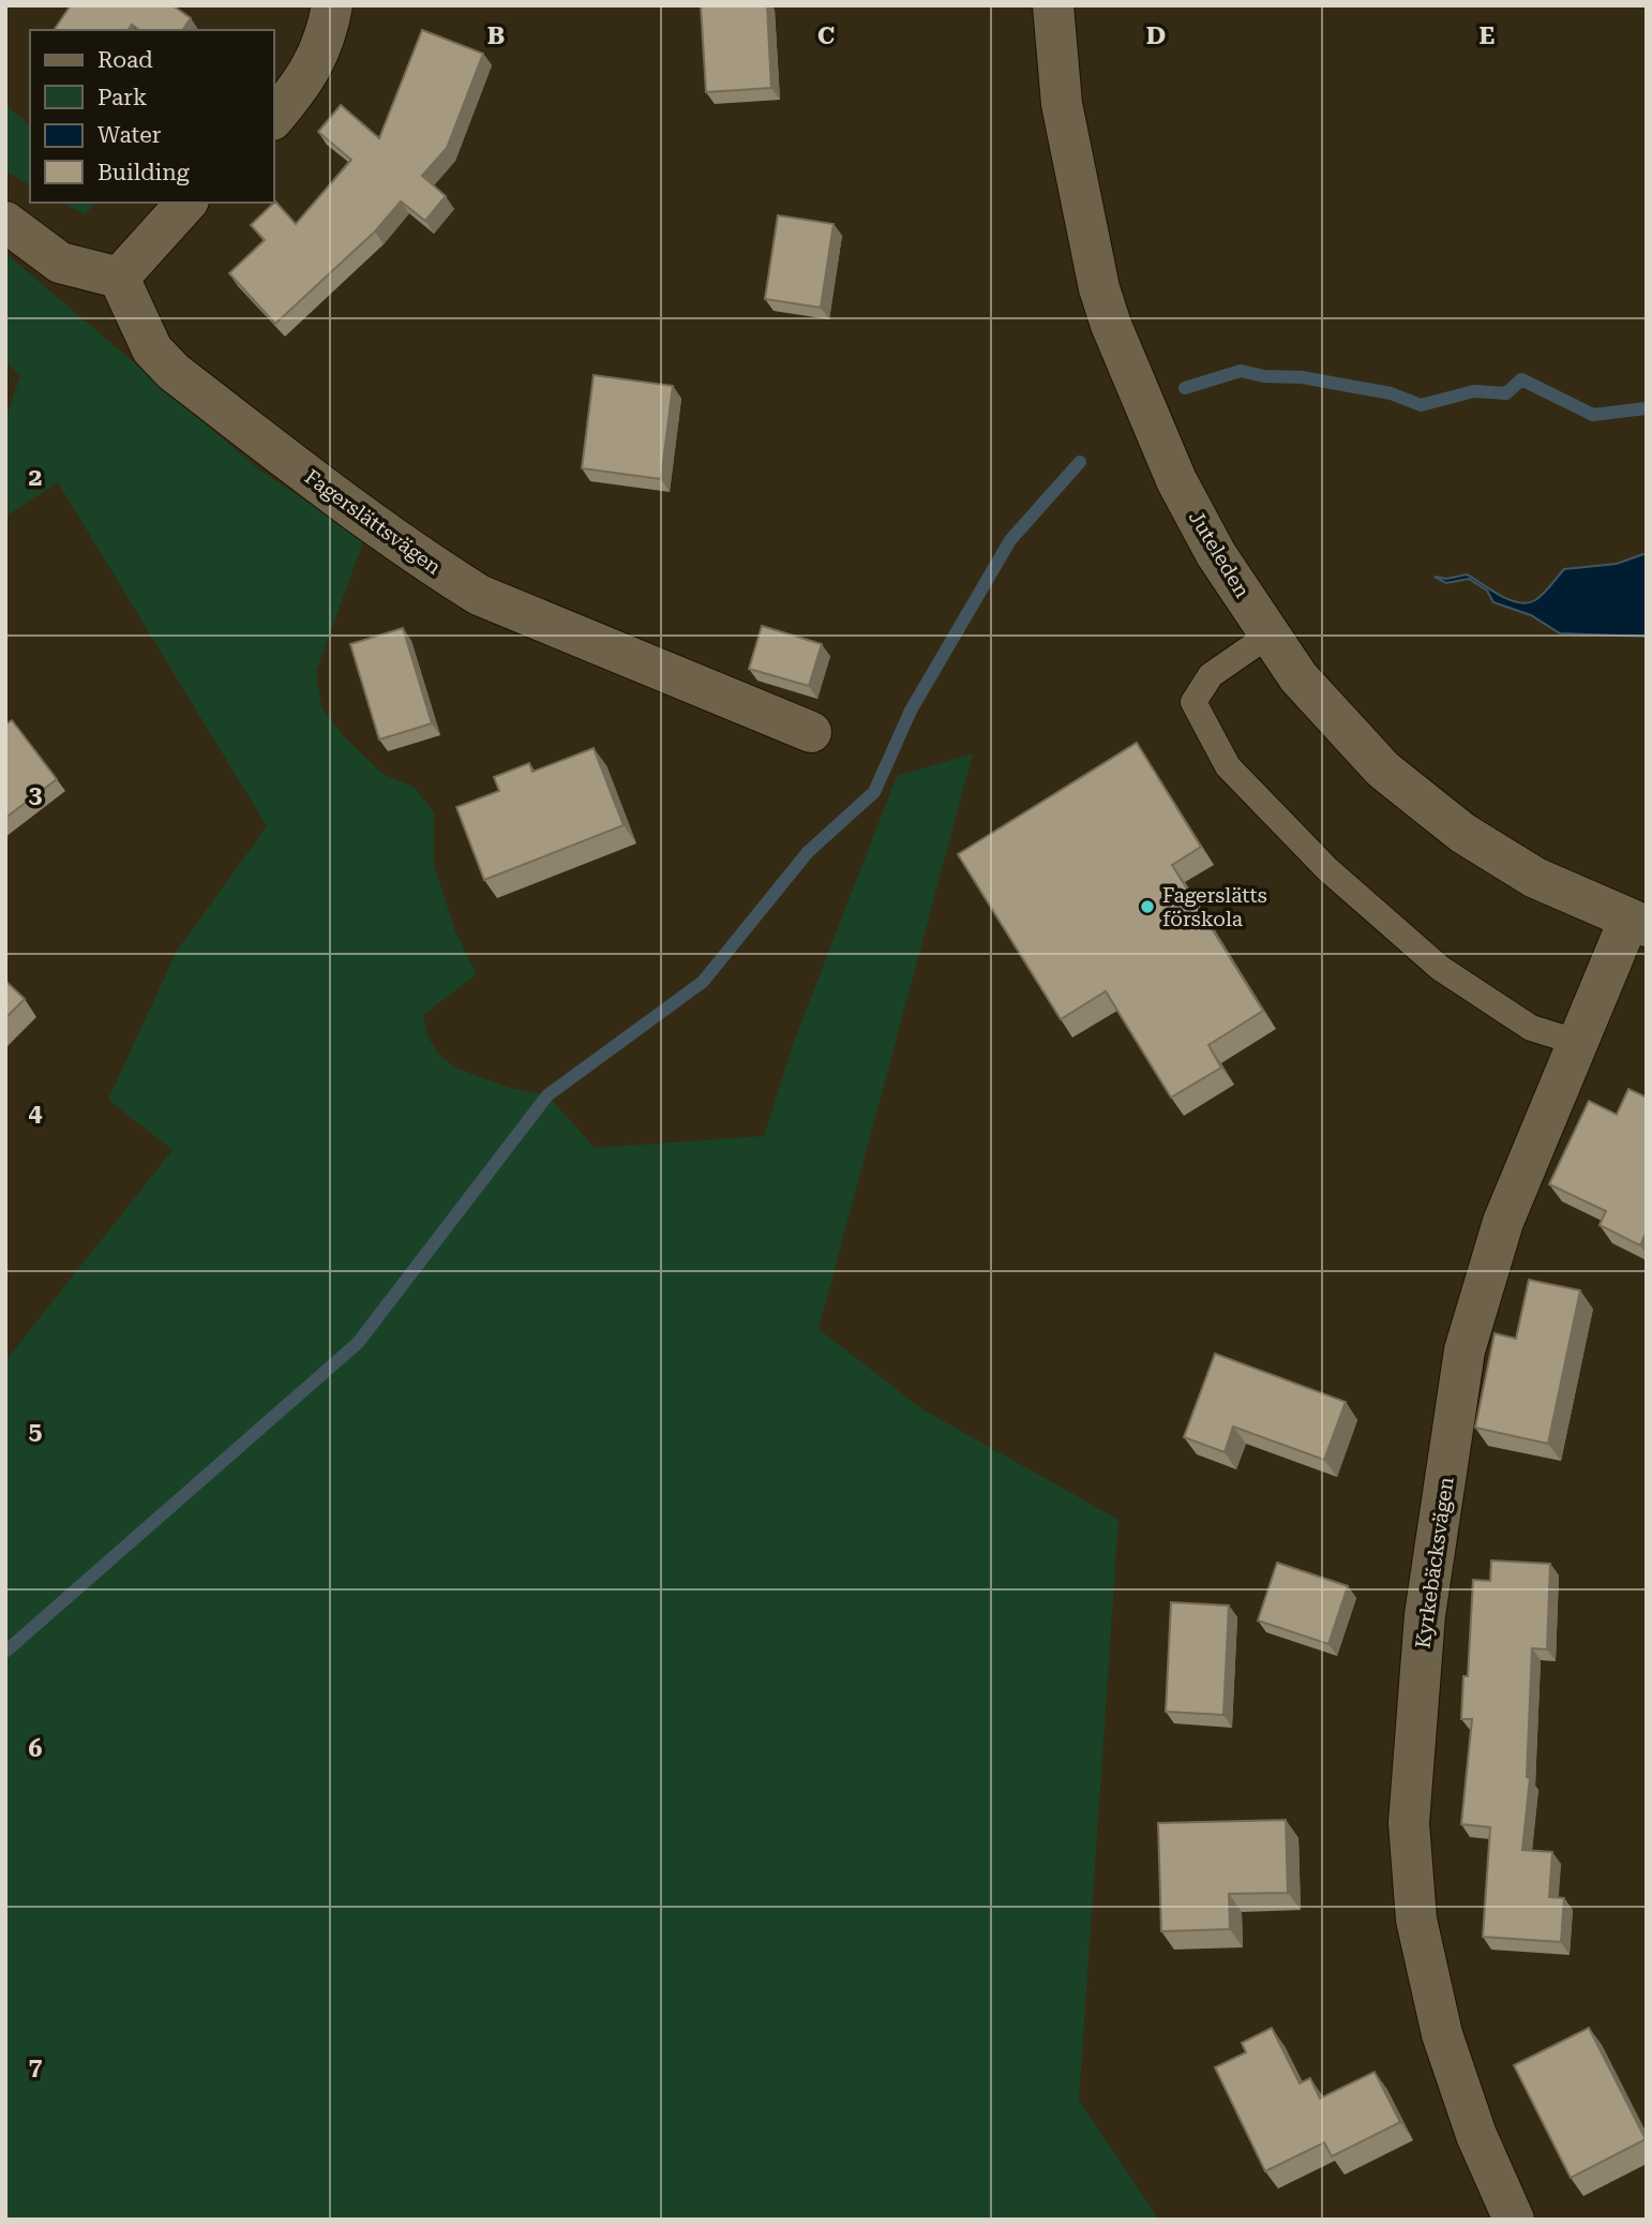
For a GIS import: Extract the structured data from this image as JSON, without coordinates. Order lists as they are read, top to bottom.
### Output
{
  "streets": {
    "street": ["Fagerslättsvägen", "Juteleden", "Kyrkebäcksvägen"]
  },
  "crossings": [
    ["Juteleden", "Kyrkebäcksvägen"]
  ],
  "places": ["Fagerslätts förskola"],
  "legend": [
    "Road",
    "Park",
    "Water",
    "Building"
  ],
  "grid": {
    "columns": [
      "B",
      "C",
      "D",
      "E"
    ],
    "rows": [
      "2",
      "3",
      "4",
      "5",
      "6",
      "7"
    ]
  }
}
